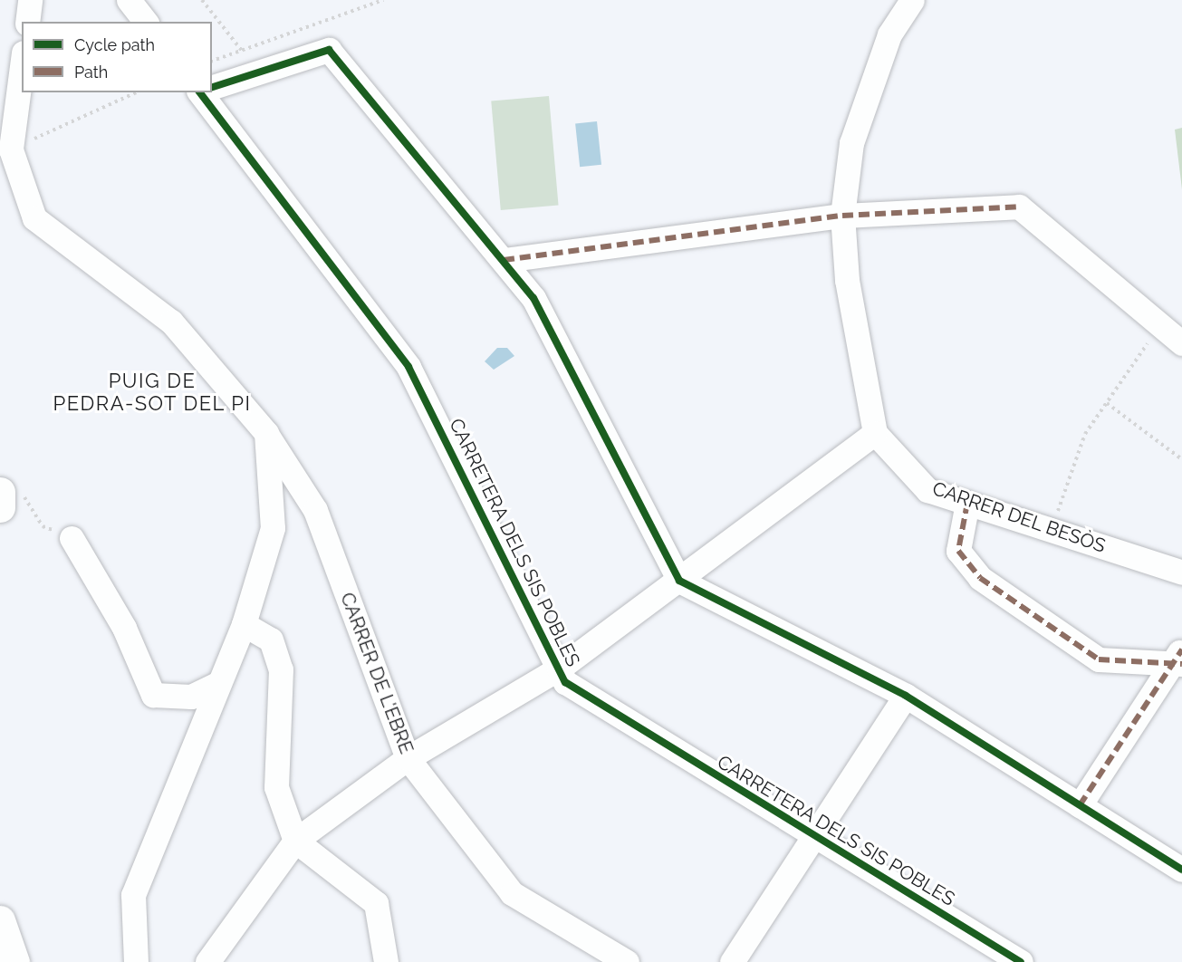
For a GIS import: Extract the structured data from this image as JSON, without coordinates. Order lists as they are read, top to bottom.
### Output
{
  "streets": {
    "street": ["CARRER DEL BESÒS", "CARRETERA DELS SIS POBLES", "CARRER DE L'EBRE"]
  },
  "districts": ["PUIG DE PEDRA-SOT DEL PI"],
  "legend": ["Cycle path", "Path"]
}
